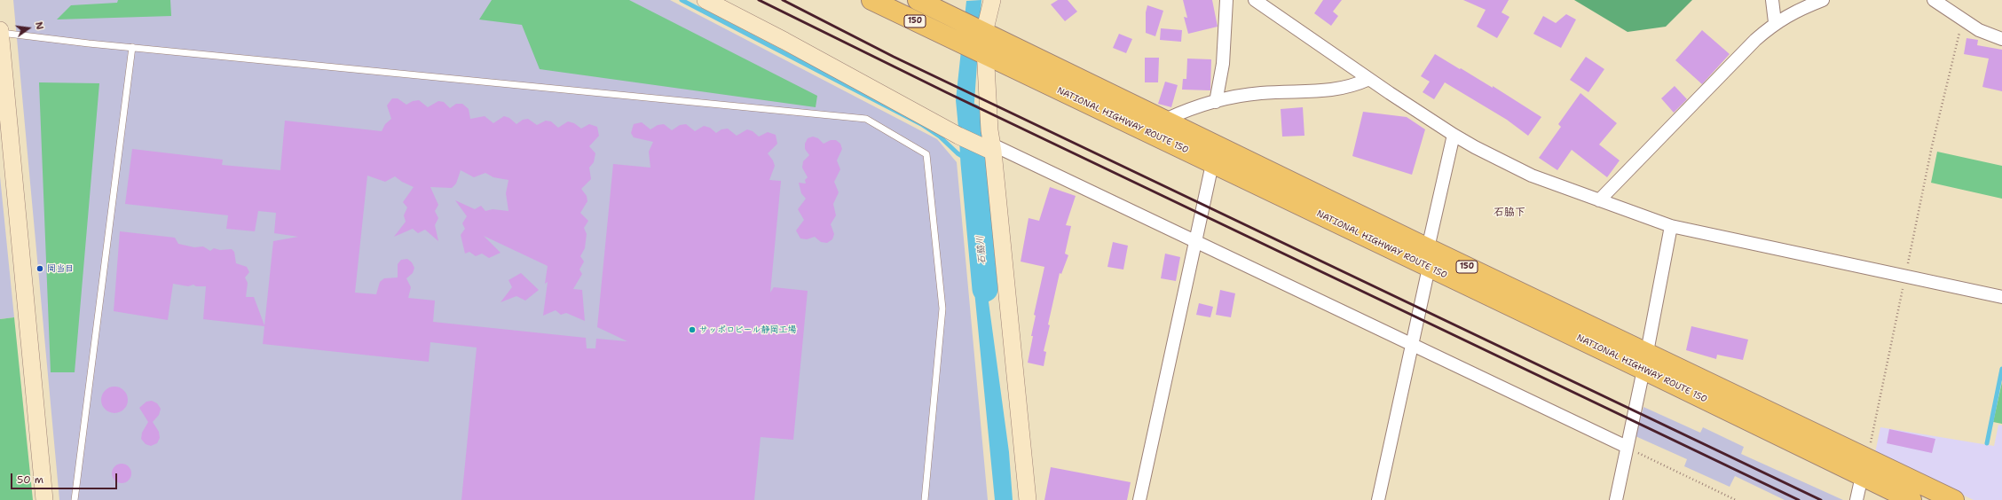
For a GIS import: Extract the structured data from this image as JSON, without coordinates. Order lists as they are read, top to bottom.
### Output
{
  "streets": {
    "highway": ["150", "NATIONAL HIGHWAY ROUTE 150"]
  },
  "districts": ["石脇下"],
  "water": ["石脇川"],
  "places": ["岡当目", "サッポロビール静岡工場"],
  "scale_bar": "50 m",
  "north": "right"
}
